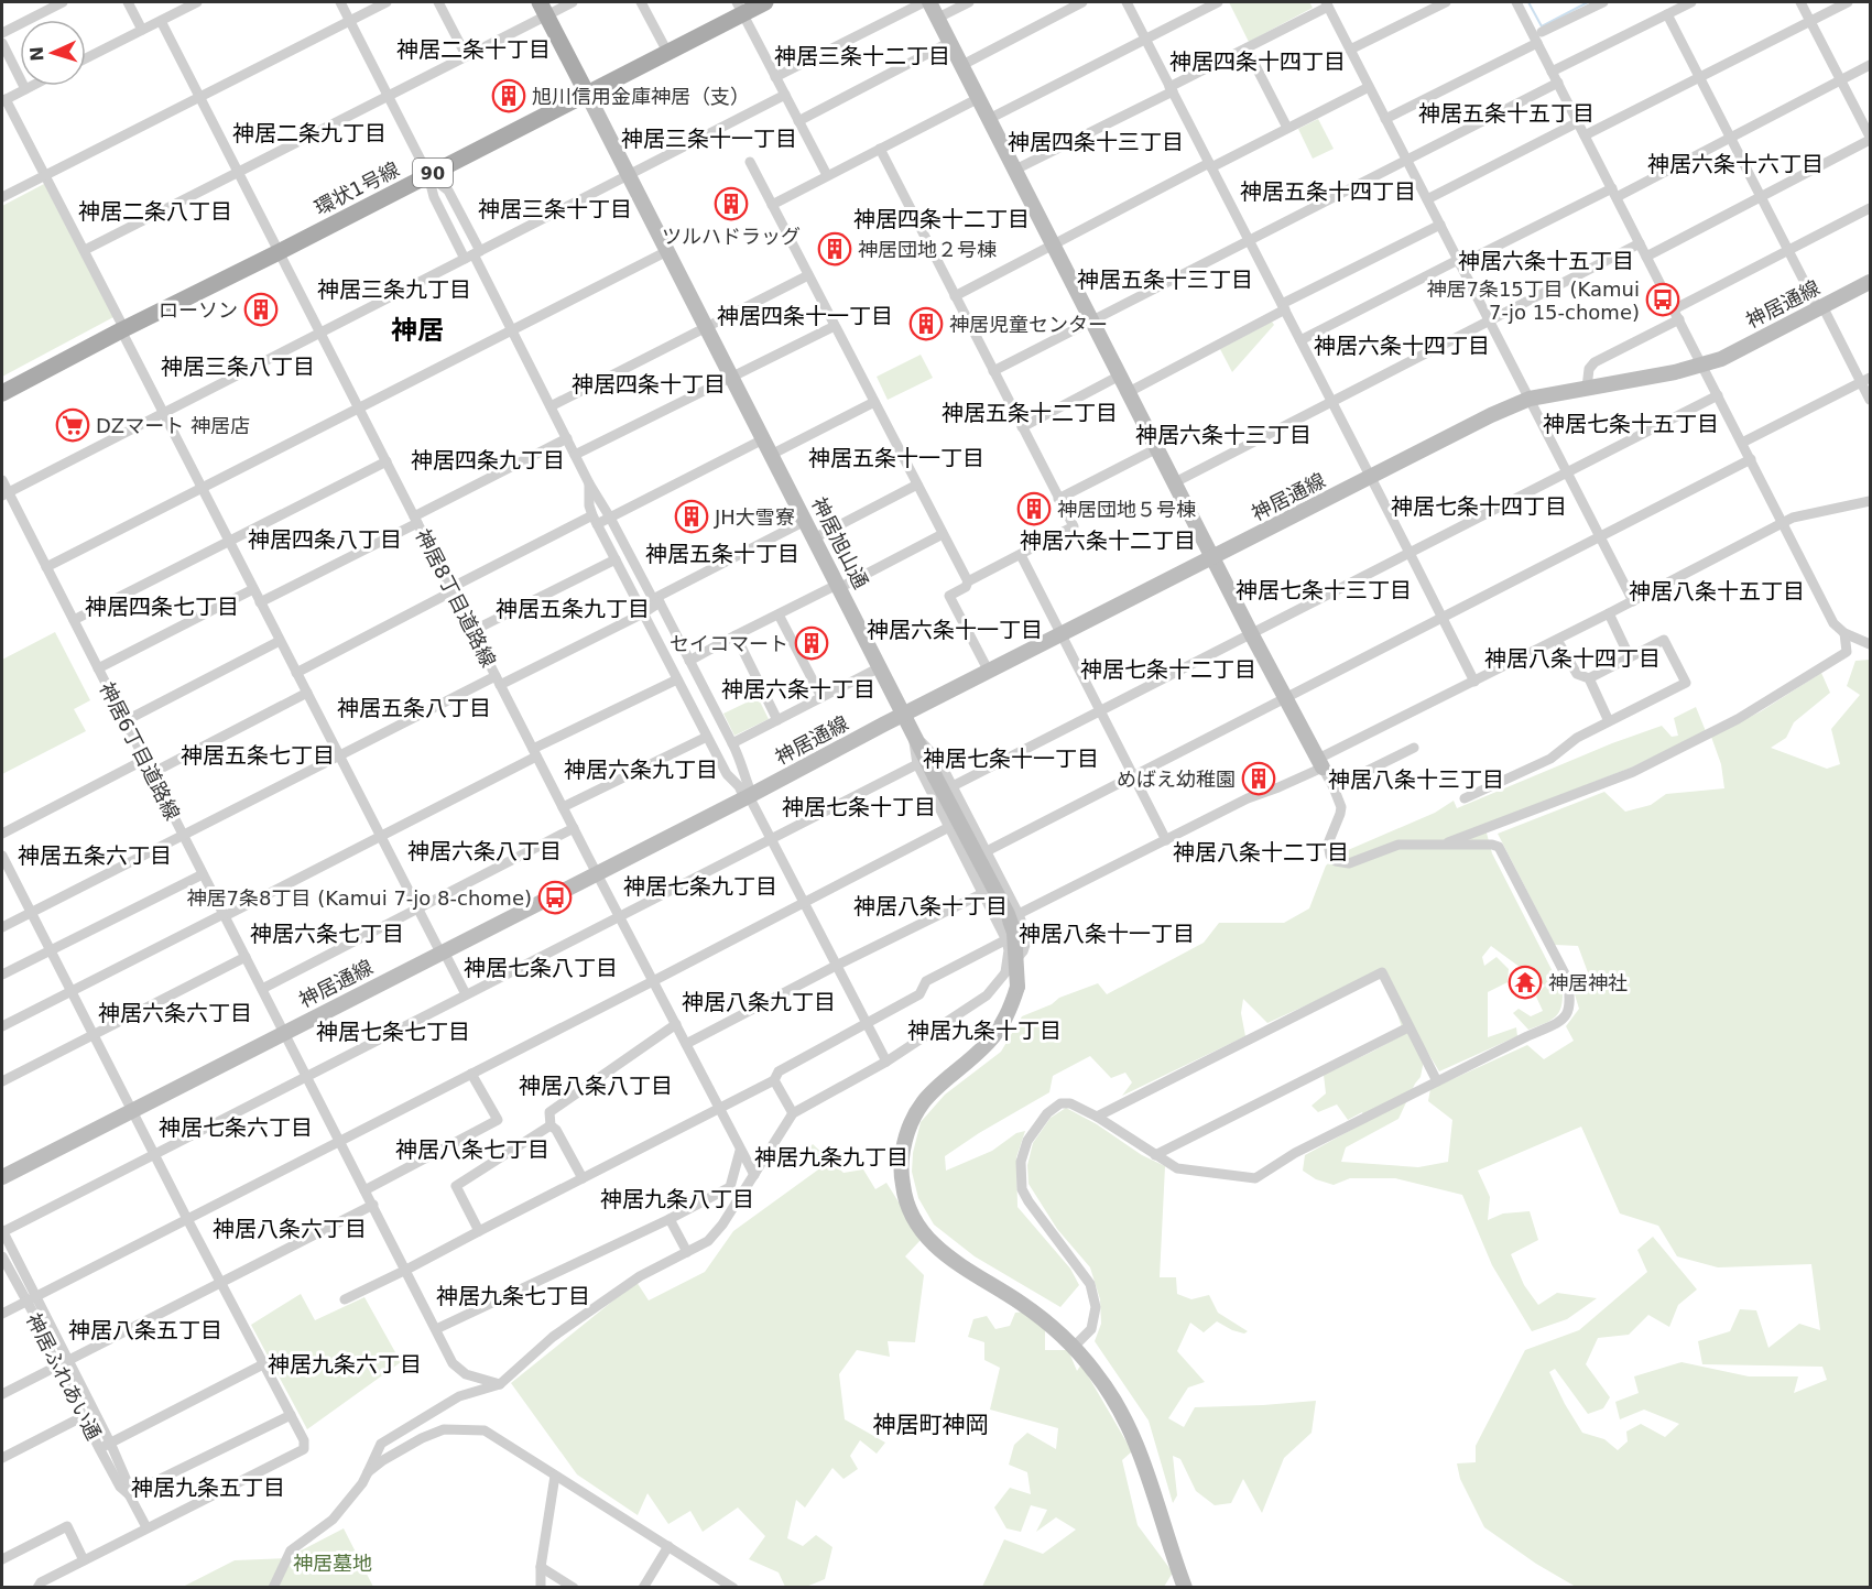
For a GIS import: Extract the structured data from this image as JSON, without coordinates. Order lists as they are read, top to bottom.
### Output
{
  "streets": {
    "main road": ["90", "環状1号線", "神居旭山通"],
    "street": [
      "神居通線",
      "神居8丁目道路線",
      "神居6丁目道路線",
      "神居ふれあい通"
    ]
  },
  "crossings": [
    ["環状1号線", "神居旭山通"],
    ["環状1号線", "神居8丁目道路線"],
    ["神居通線", "神居旭山通"],
    ["神居通線", "神居8丁目道路線"],
    ["神居通線", "神居6丁目道路線"]
  ],
  "districts": [
    "神居二条十丁目",
    "神居三条十二丁目",
    "神居四条十四丁目",
    "神居五条十五丁目",
    "神居二条九丁目",
    "神居三条十一丁目",
    "神居四条十三丁目",
    "神居六条十六丁目",
    "神居五条十四丁目",
    "神居三条十丁目",
    "神居二条八丁目",
    "神居四条十二丁目",
    "神居六条十五丁目",
    "神居五条十三丁目",
    "神居三条九丁目",
    "神居四条十一丁目",
    "神居",
    "神居六条十四丁目",
    "神居三条八丁目",
    "神居四条十丁目",
    "神居五条十二丁目",
    "神居七条十五丁目",
    "神居六条十三丁目",
    "神居五条十一丁目",
    "神居四条九丁目",
    "神居七条十四丁目",
    "神居四条八丁目",
    "神居六条十二丁目",
    "神居五条十丁目",
    "神居七条十三丁目",
    "神居八条十五丁目",
    "神居四条七丁目",
    "神居五条九丁目",
    "神居六条十一丁目",
    "神居八条十四丁目",
    "神居七条十二丁目",
    "神居六条十丁目",
    "神居五条八丁目",
    "神居五条七丁目",
    "神居七条十一丁目",
    "神居六条九丁目",
    "神居八条十三丁目",
    "神居七条十丁目",
    "神居六条八丁目",
    "神居八条十二丁目",
    "神居五条六丁目",
    "神居七条九丁目",
    "神居八条十丁目",
    "神居六条七丁目",
    "神居八条十一丁目",
    "神居七条八丁目",
    "神居八条九丁目",
    "神居六条六丁目",
    "神居九条十丁目",
    "神居七条七丁目",
    "神居八条八丁目",
    "神居七条六丁目",
    "神居八条七丁目",
    "神居九条九丁目",
    "神居九条八丁目",
    "神居八条六丁目",
    "神居九条七丁目",
    "神居八条五丁目",
    "神居九条六丁目",
    "神居町神岡",
    "神居九条五丁目"
  ],
  "parks": ["神居墓地"],
  "places": {
    "building": [
      "旭川信用金庫神居（支）",
      "ツルハドラッグ",
      "神居団地２号棟",
      "ローソン",
      "神居児童センター",
      "神居団地５号棟",
      "JH大雪寮",
      "セイコマート",
      "めばえ幼稚園"
    ],
    "bus stop": ["神居7条15丁目 (Kamui 7-jo 15-chome)", "神居7条8丁目 (Kamui 7-jo 8-chome)"],
    "supermarket": ["DZマート 神居店"],
    "temple": ["神居神社"]
  },
  "north": "left"
}
